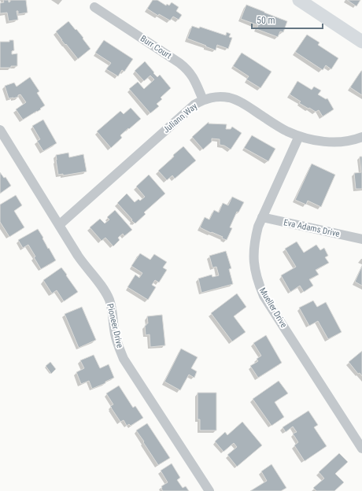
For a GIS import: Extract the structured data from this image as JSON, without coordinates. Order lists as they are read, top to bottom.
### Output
{
  "streets": {
    "street": [
      "Burr Court",
      "Juliann Way",
      "Eva Adams Drive",
      "Mueller Drive",
      "Pioneer Drive"
    ]
  },
  "crossings": [
    ["Burr Court", "Juliann Way"],
    ["Juliann Way", "Mueller Drive"],
    ["Juliann Way", "Pioneer Drive"],
    ["Eva Adams Drive", "Mueller Drive"]
  ],
  "scale_bar": "50 m"
}
